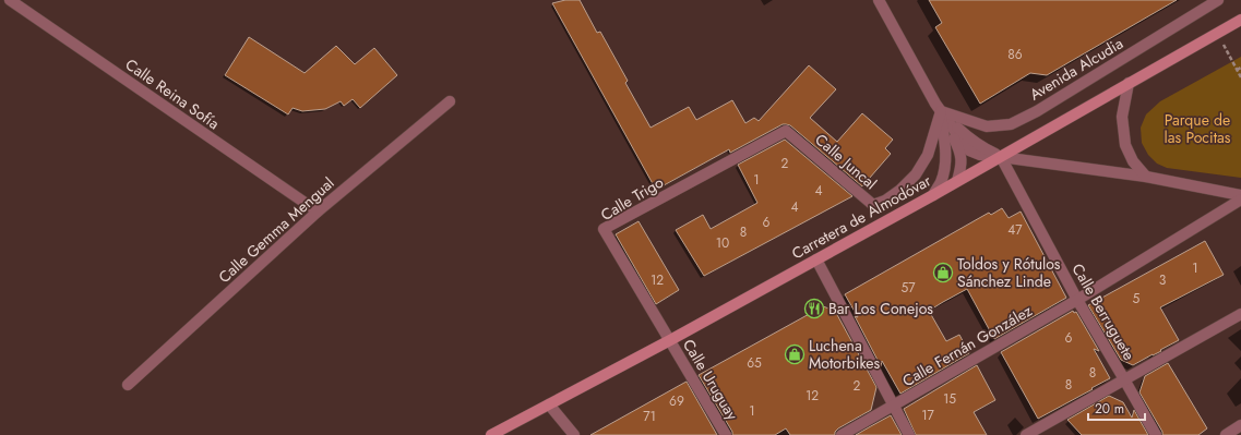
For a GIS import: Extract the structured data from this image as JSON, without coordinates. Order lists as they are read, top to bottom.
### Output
{
  "streets": {
    "main road": ["Carretera de Almodóvar"],
    "street": [
      "Avenida Alcudia",
      "Calle Reina Sofía",
      "Calle Juncal",
      "Calle Trigo",
      "Calle Gemma Mengual",
      "Calle Berruguete",
      "Calle Fernán González",
      "Calle Uruguay"
    ]
  },
  "crossings": [
    ["Avenida Alcudia", "Calle Juncal"],
    ["Calle Reina Sofía", "Calle Gemma Mengual"],
    ["Calle Juncal", "Calle Trigo"],
    ["Calle Trigo", "Carretera de Almodóvar"],
    ["Calle Trigo", "Calle Uruguay"],
    ["Carretera de Almodóvar", "Calle Berruguete"],
    ["Carretera de Almodóvar", "Calle Uruguay"],
    ["Calle Berruguete", "Calle Fernán González"]
  ],
  "parks": ["Parque de las Pocitas"],
  "places": {
    "shop": ["Toldos y Rótulos Sánchez Linde", "Luchena Motorbikes"],
    "restaurant": ["Bar Los Conejos"]
  },
  "house_numbers": [
    "86",
    "2",
    "1",
    "4",
    "4",
    "6",
    "47",
    "8",
    "10",
    "1",
    "12",
    "3",
    "57",
    "5",
    "6",
    "65",
    "8",
    "8",
    "2",
    "12",
    "15",
    "69",
    "1",
    "17",
    "71"
  ],
  "scale_bar": "20 m"
}
